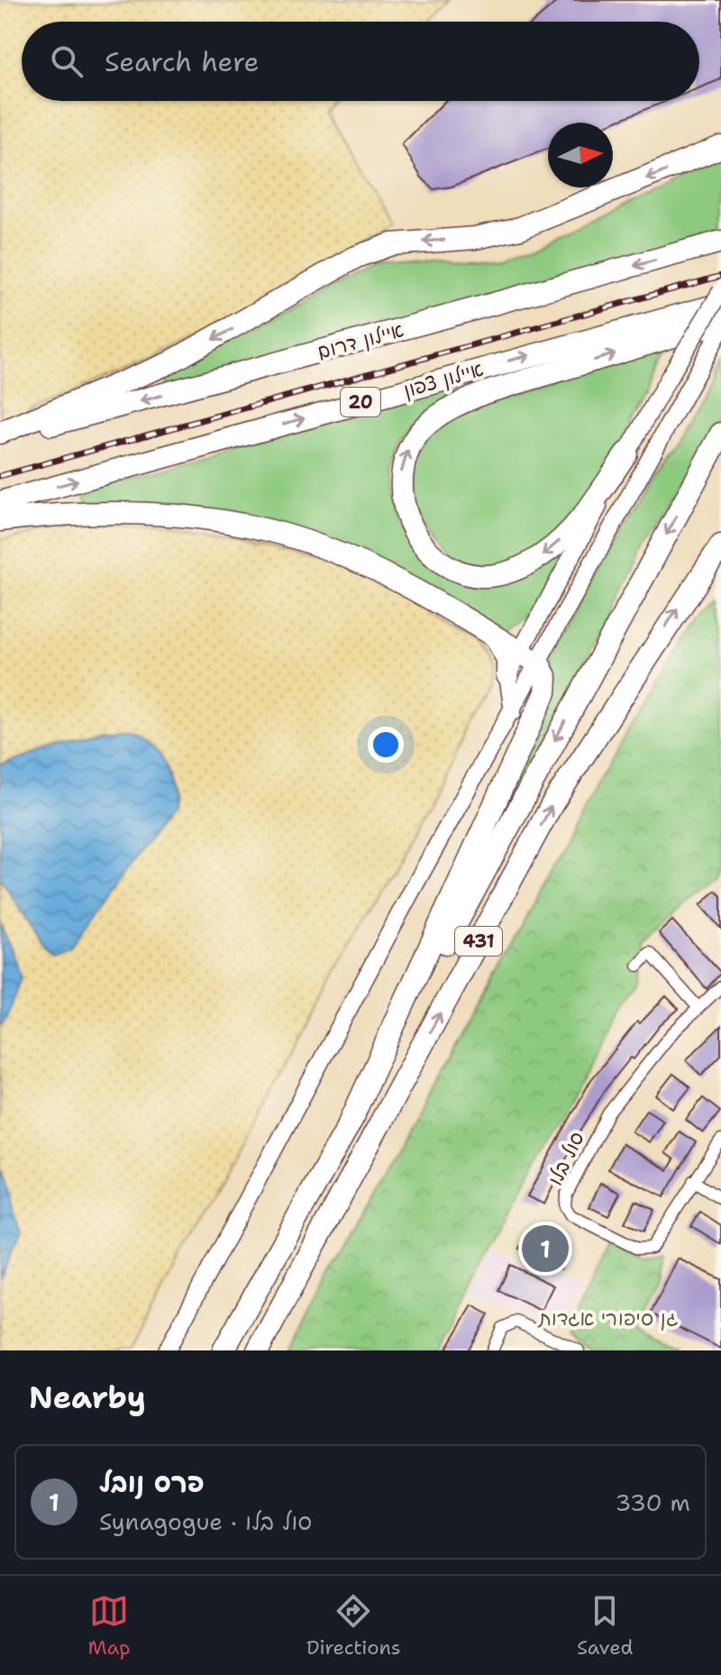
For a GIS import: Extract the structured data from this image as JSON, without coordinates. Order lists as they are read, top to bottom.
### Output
{
  "streets": {
    "highway": [
      "איילון דרום",
      "איילון צפון",
      "20",
      "431"
    ],
    "street": ["סול בלו"]
  },
  "parks": ["גן סיפורי אגדות"],
  "north": "right",
  "page": {
    "search": "Search here",
    "pins": "1",
    "heading": "Nearby",
    "list": [
      {
        "mark": "1",
        "name": "פרס נובל",
        "note": "Synagogue · סול בלו",
        "value": "330 m"
      }
    ],
    "nav": ["Map", "Directions", "Saved"]
  }
}
